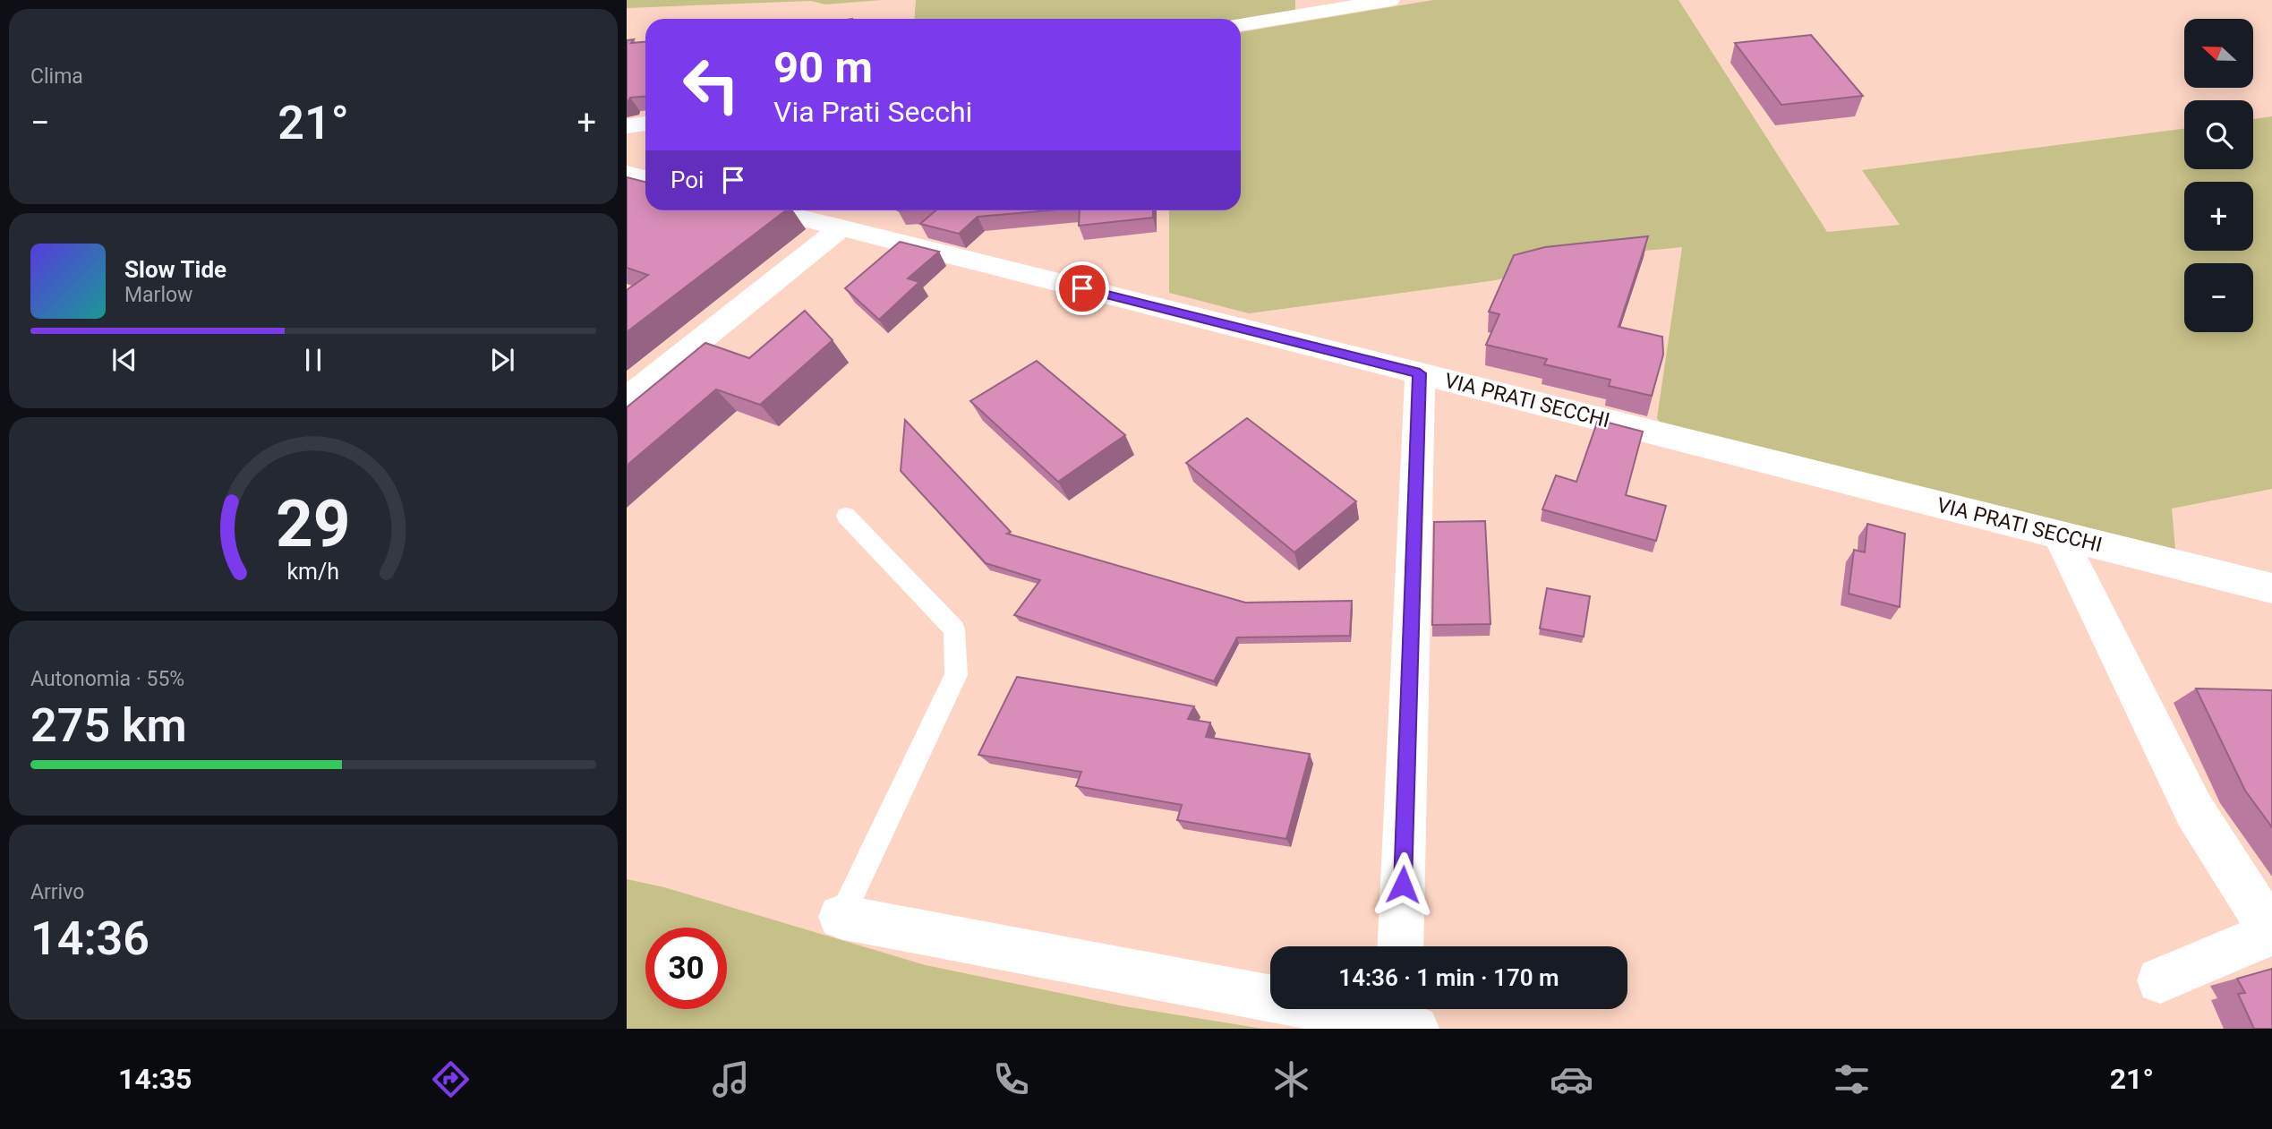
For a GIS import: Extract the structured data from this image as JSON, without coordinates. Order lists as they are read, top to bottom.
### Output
{
  "streets": {
    "street": ["VIA PRATI SECCHI"]
  },
  "north": "left",
  "page": {
    "tile": [
      "Clima",
      ["Autonomia · 55%", "275 km"],
      ["Arrivo", "14:36"]
    ],
    "map_buttons": ["+", "−"],
    "turn": ["90 m", "Via Prati Secchi"],
    "heat": ["−", "21°", "+"],
    "then": "Poi",
    "song": ["Slow Tide", "Marlow"],
    "limit": "30",
    "trip": "14:36 · 1 min · 170 m",
    "tabs": ["14:35", "21°"],
    "gauge": ["29", "km/h"]
  }
}
